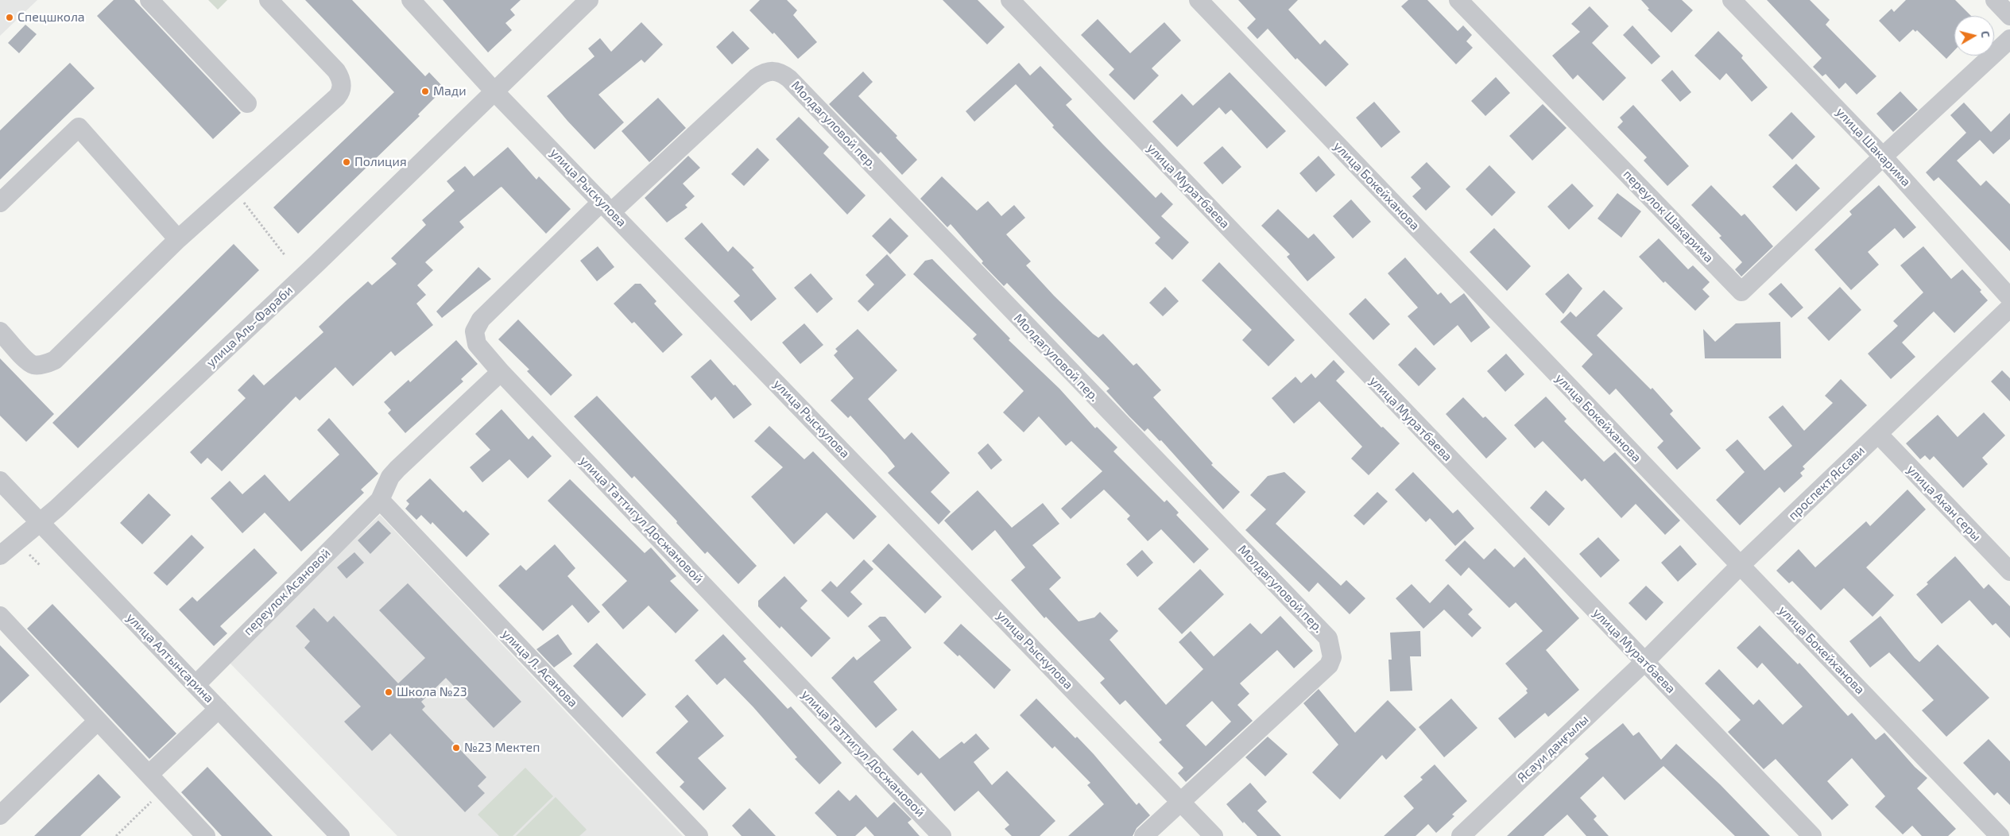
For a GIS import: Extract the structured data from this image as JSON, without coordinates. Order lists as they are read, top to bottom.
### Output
{
  "streets": {
    "street": [
      "Молдагуловой пер.",
      "улица Шакарима",
      "улица Муратбаева",
      "улица Бокейханова",
      "улица Рыскулова",
      "переулок Шакарима",
      "улица Аль-Фараби",
      "проспект Яссави",
      "улица Акан серы",
      "улица Таттигул Досжановой",
      "переулок Асановой",
      "улица Алтынсарина",
      "улица Л. Асанова",
      "Ясауи даңғылы"
    ]
  },
  "crossings": [
    ["Молдагуловой пер.", "улица Рыскулова"],
    ["Молдагуловой пер.", "улица Таттигул Досжановой"],
    ["улица Шакарима", "переулок Шакарима"],
    ["улица Муратбаева", "проспект Яссави"],
    ["улица Муратбаева", "Ясауи даңғылы"],
    ["улица Бокейханова", "проспект Яссави"],
    ["улица Рыскулова", "улица Аль-Фараби"],
    ["улица Рыскулова", "улица Таттигул Досжановой"],
    ["улица Аль-Фараби", "улица Алтынсарина"],
    ["проспект Яссави", "улица Акан серы"],
    ["проспект Яссави", "Ясауи даңғылы"],
    ["переулок Асановой", "улица Алтынсарина"],
    ["переулок Асановой", "улица Л. Асанова"]
  ],
  "places": [
    "Спецшкола",
    "Мади",
    "Полиция",
    "Школа №23",
    "№23 Мектеп"
  ],
  "north": "right"
}
